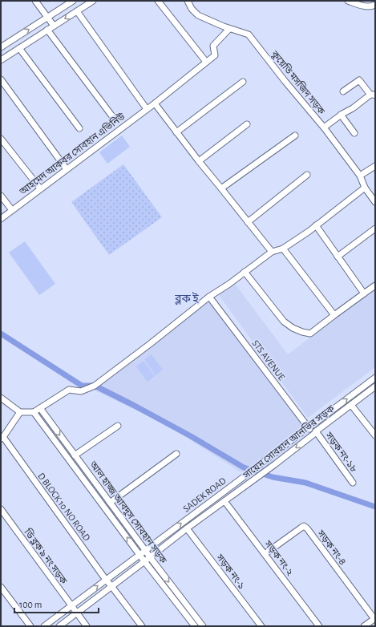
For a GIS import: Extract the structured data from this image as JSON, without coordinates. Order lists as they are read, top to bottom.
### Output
{
  "streets": {
    "street": [
      "কুয়েতি মসজিদ সড়ক",
      "আহমেদ আকবর সোবহান এভিনিউ",
      "STS AVENUE",
      "সায়েম সোবহান আনভির সড়ক",
      "সড়ক নং-১৮",
      "SADEK ROAD",
      "D BLOCK 10 NO ROAD",
      "আল হাজ্জ আবদুস সোবহান সড়ক",
      "সড়ক নং-৪",
      "ডি ব্লক ৯ নং সড়ক",
      "সড়ক নং-২",
      "সড়ক নং-১"
    ]
  },
  "crossings": [
    ["STS AVENUE", "সায়েম সোবহান আনভির সড়ক"],
    ["STS AVENUE", "সড়ক নং-১৮"],
    ["STS AVENUE", "SADEK ROAD"],
    ["সায়েম সোবহান আনভির সড়ক", "সড়ক নং-১৮"],
    ["সায়েম সোবহান আনভির সড়ক", "D BLOCK 10 NO ROAD"],
    ["সায়েম সোবহান আনভির সড়ক", "আল হাজ্জ আবদুস সোবহান সড়ক"],
    ["সায়েম সোবহান আনভির সড়ক", "ডি ব্লক ৯ নং সড়ক"],
    ["সায়েম সোবহান আনভির সড়ক", "সড়ক নং-২"],
    ["সায়েম সোবহান আনভির সড়ক", "সড়ক নং-১"],
    ["SADEK ROAD", "D BLOCK 10 NO ROAD"],
    ["SADEK ROAD", "আল হাজ্জ আবদুস সোবহান সড়ক"],
    ["SADEK ROAD", "ডি ব্লক ৯ নং সড়ক"],
    ["সড়ক নং-৪", "সড়ক নং-২"]
  ],
  "one_way": ["SADEK ROAD"],
  "districts": ["ব্লক ই"],
  "scale_bar": "100 m"
}
